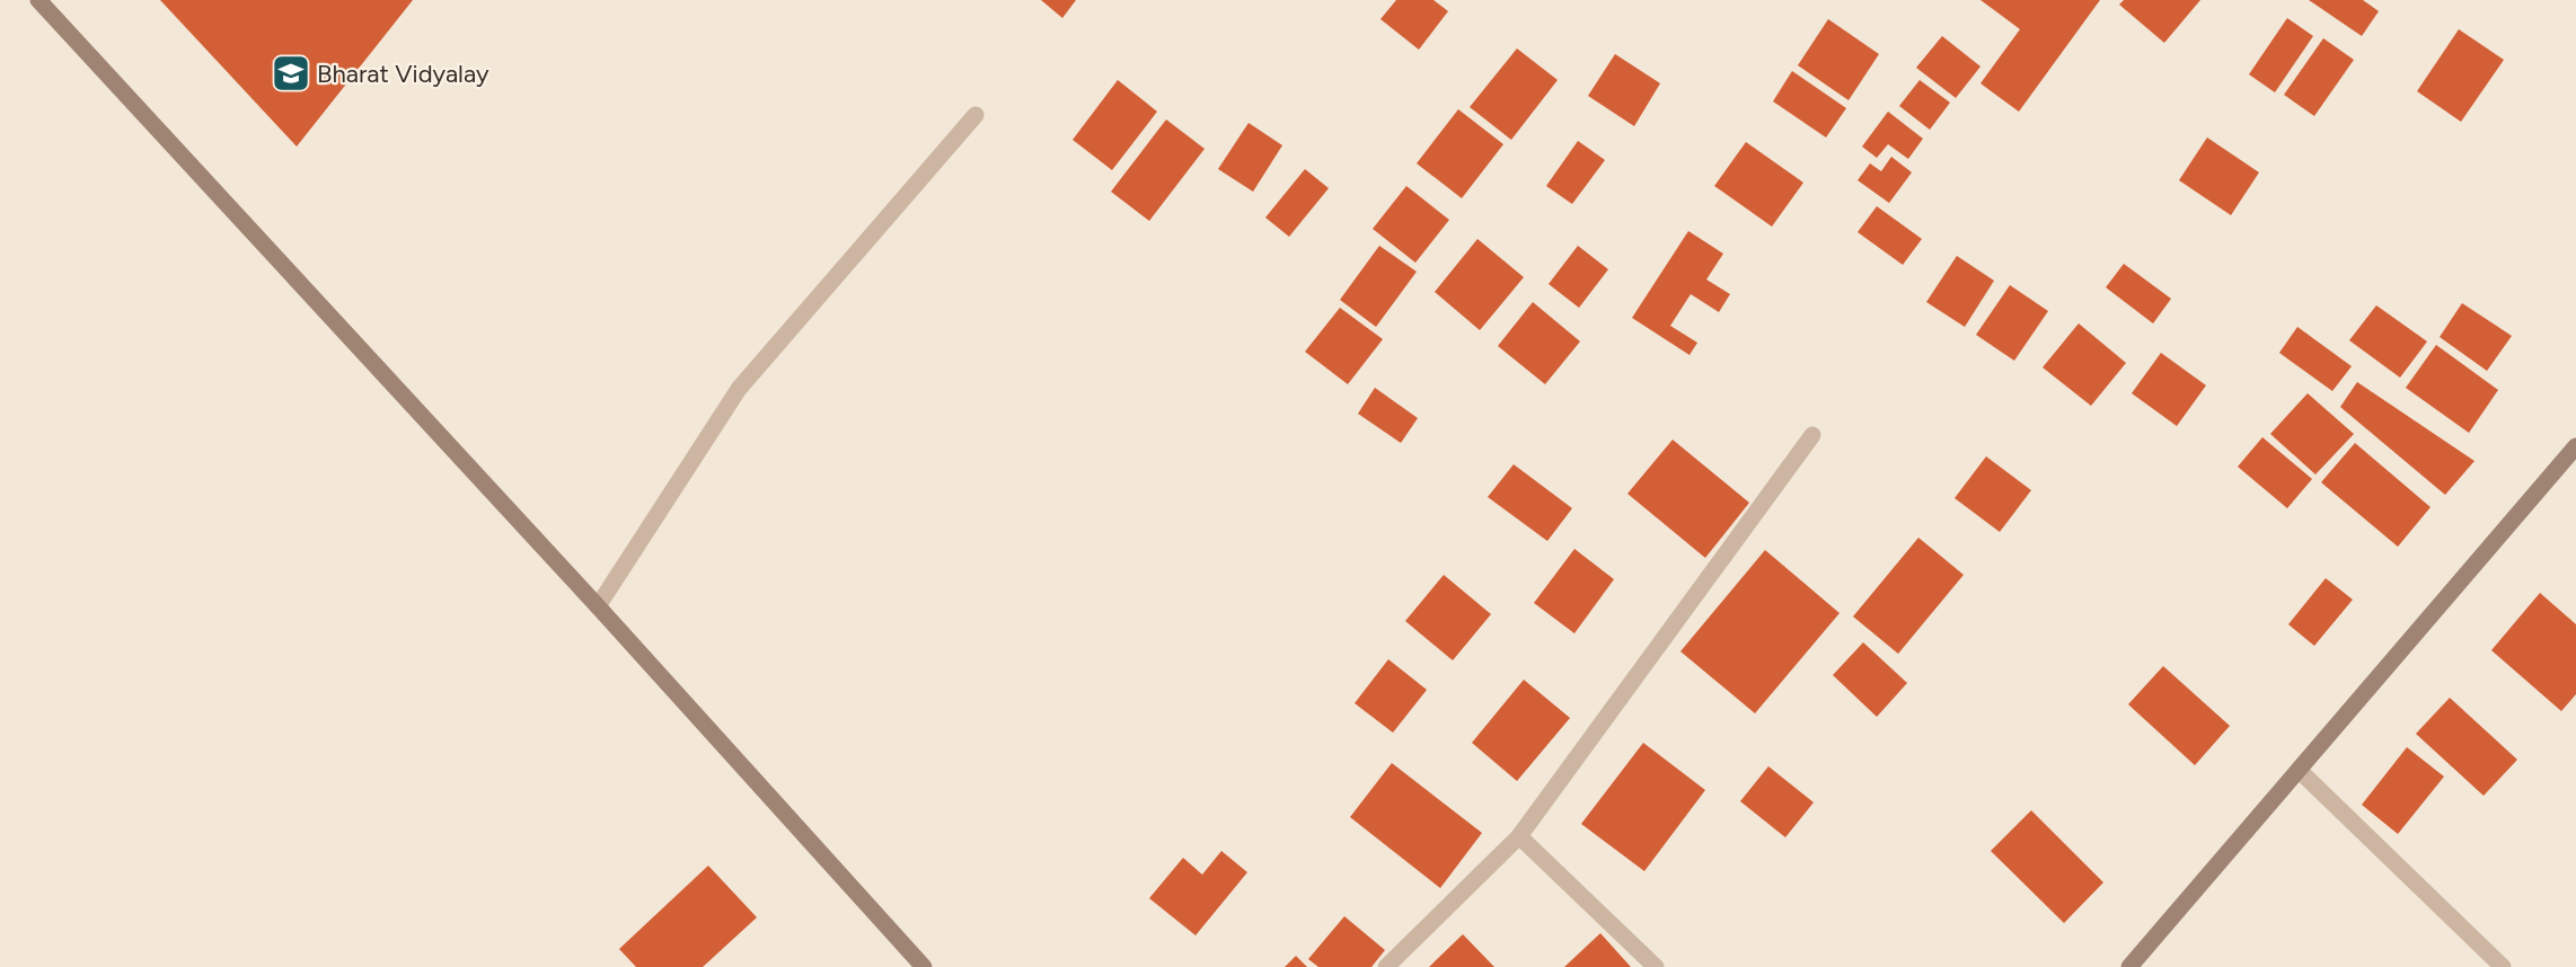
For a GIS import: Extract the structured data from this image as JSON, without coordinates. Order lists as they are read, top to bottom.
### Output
{
  "places": {
    "school or university": ["Bharat Vidyalay"]
  }
}
